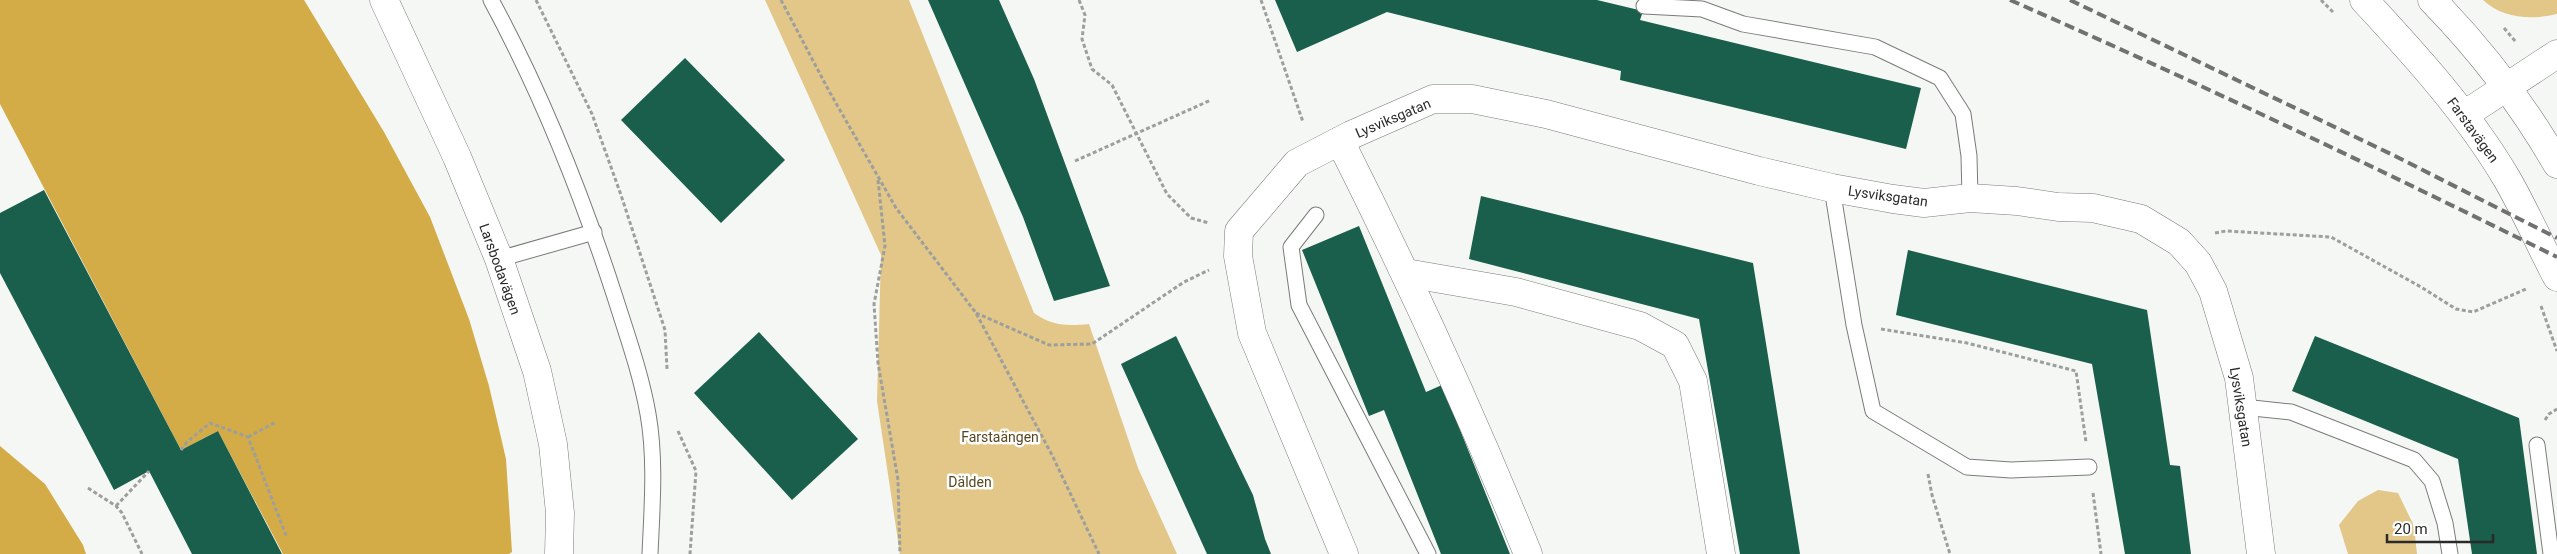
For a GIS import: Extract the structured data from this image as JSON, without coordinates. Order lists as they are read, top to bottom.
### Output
{
  "streets": {
    "street": ["Lysviksgatan", "Farstavägen", "Larsbodavägen"]
  },
  "parks": ["Farstaängen", "Dälden"],
  "scale_bar": "20 m"
}
